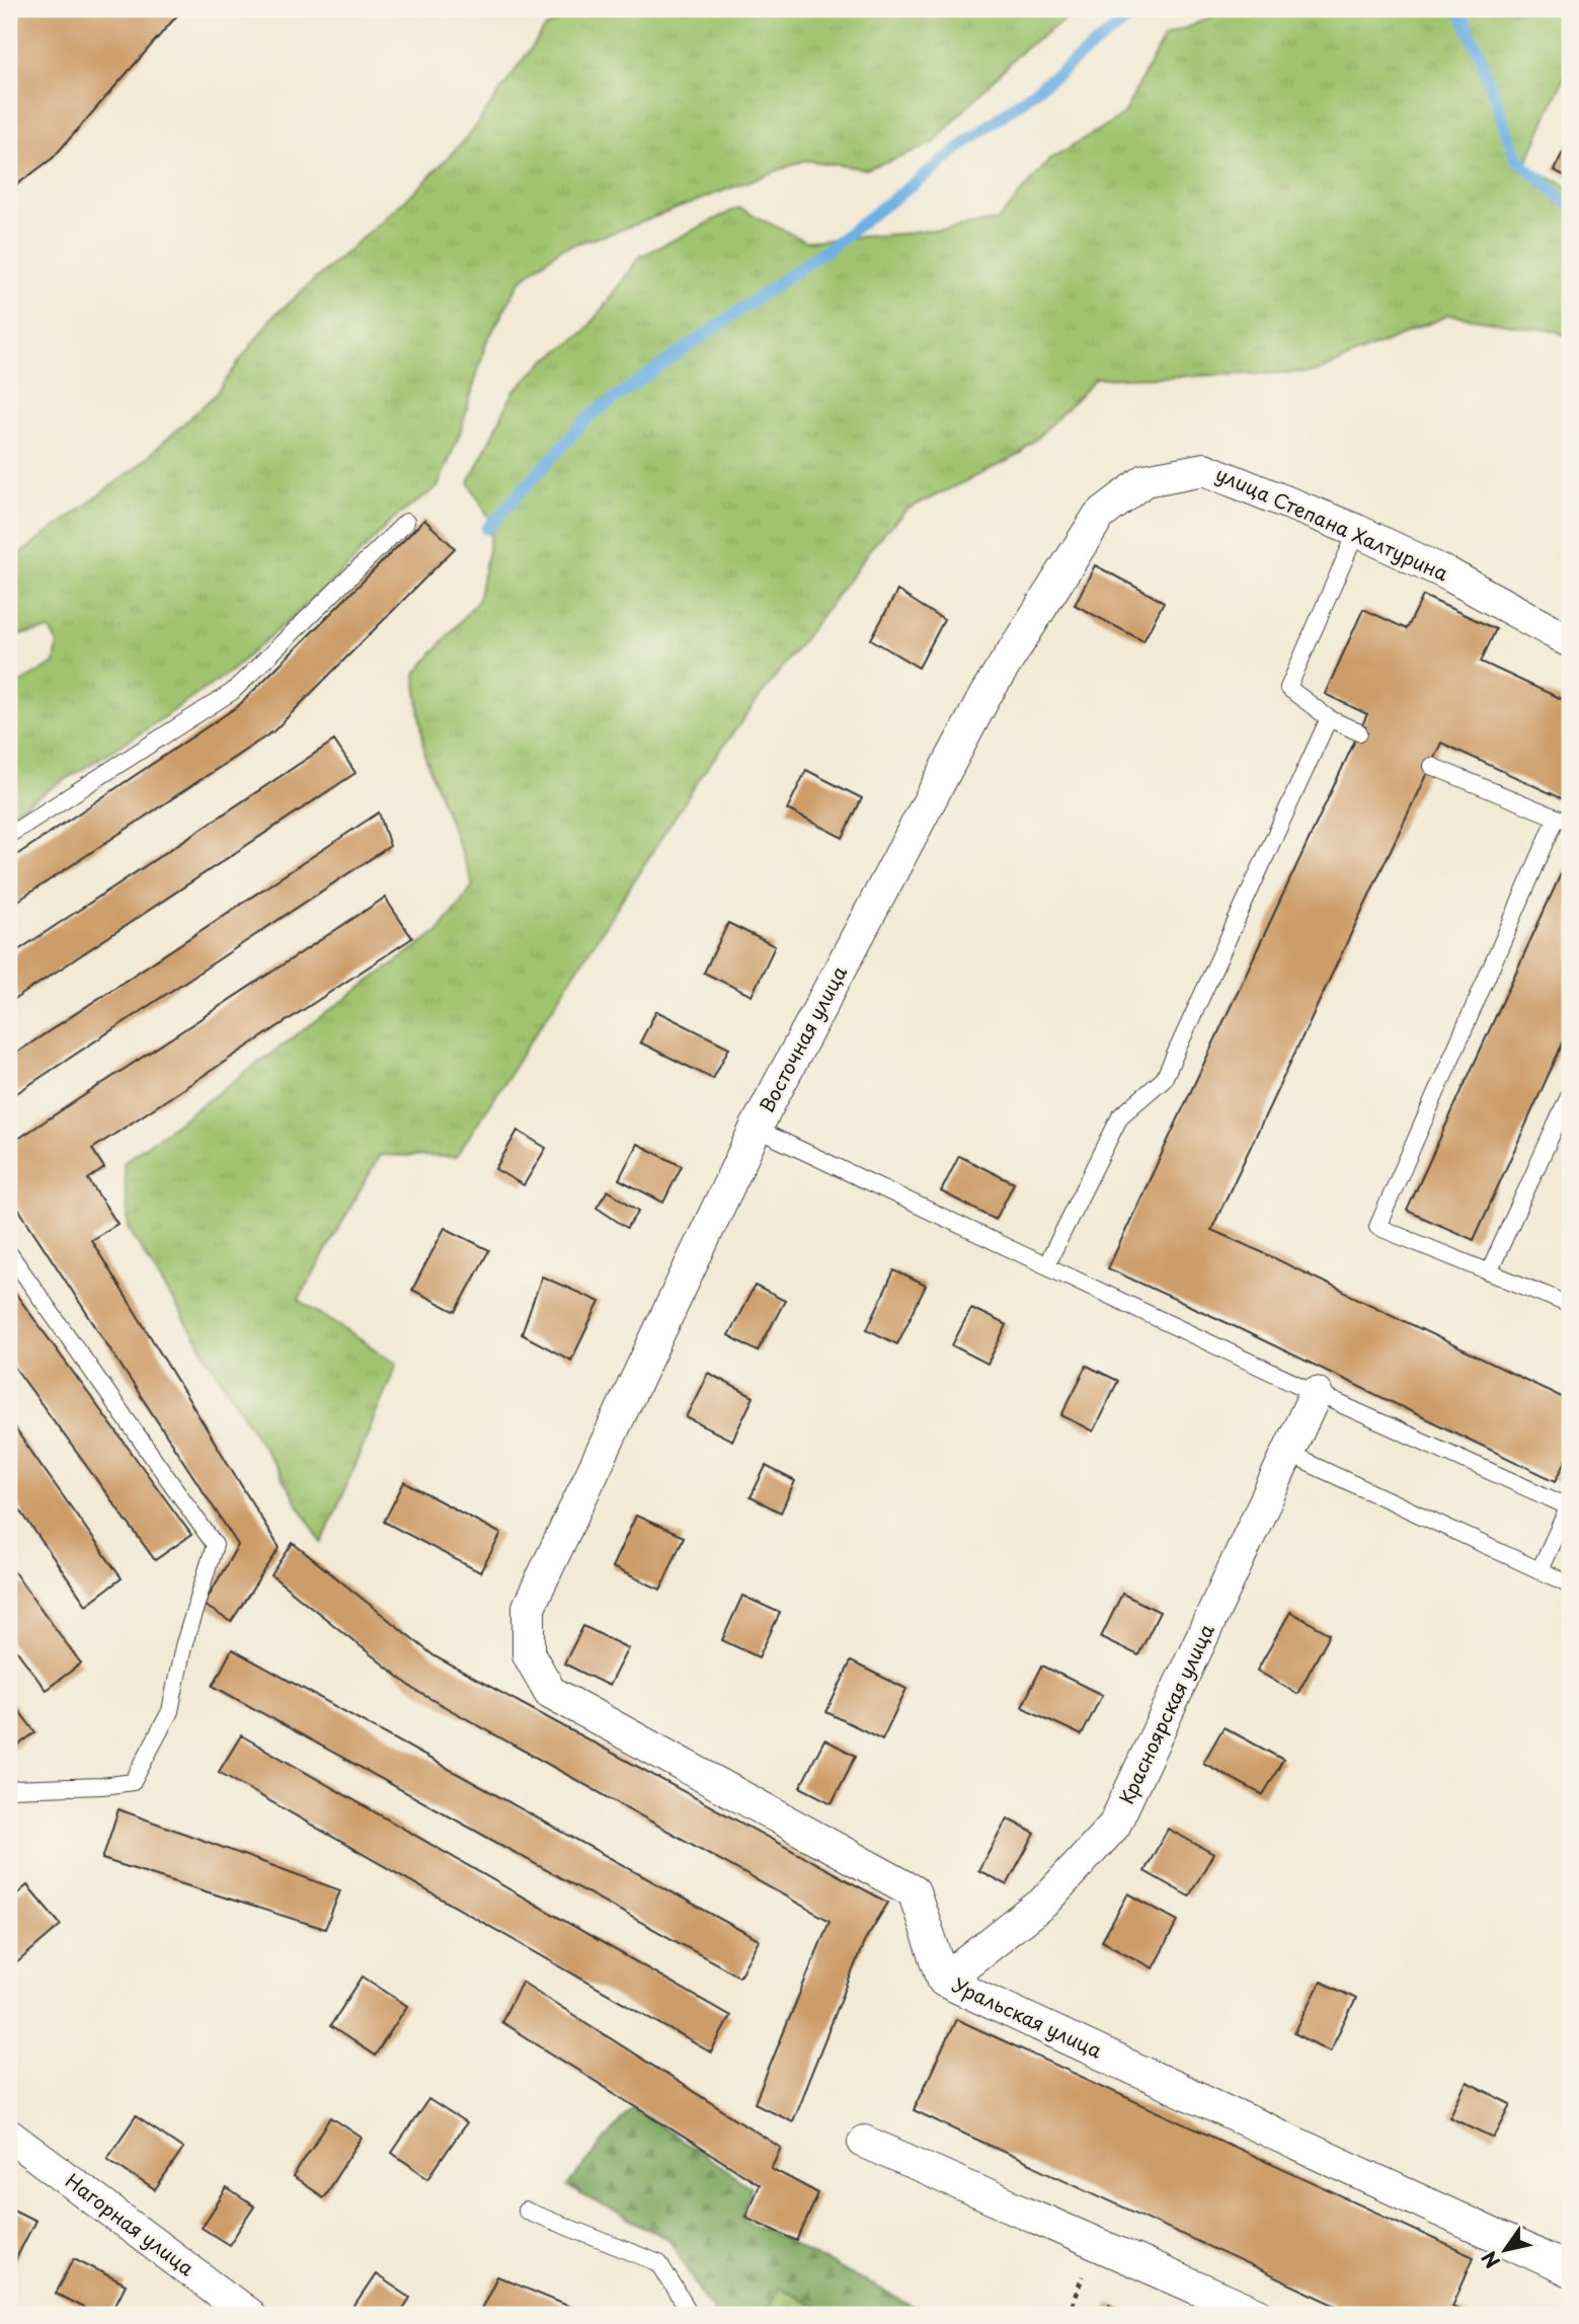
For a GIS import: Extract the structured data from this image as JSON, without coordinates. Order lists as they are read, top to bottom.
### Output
{
  "streets": {
    "street": [
      "улица Степана Халтурина",
      "Восточная улица",
      "Красноярская улица",
      "Уральская улица",
      "Нагорная улица"
    ]
  },
  "crossings": [
    ["улица Степана Халтурина", "Восточная улица"],
    ["Восточная улица", "Уральская улица"],
    ["Красноярская улица", "Уральская улица"]
  ],
  "north": "bottom left"
}
